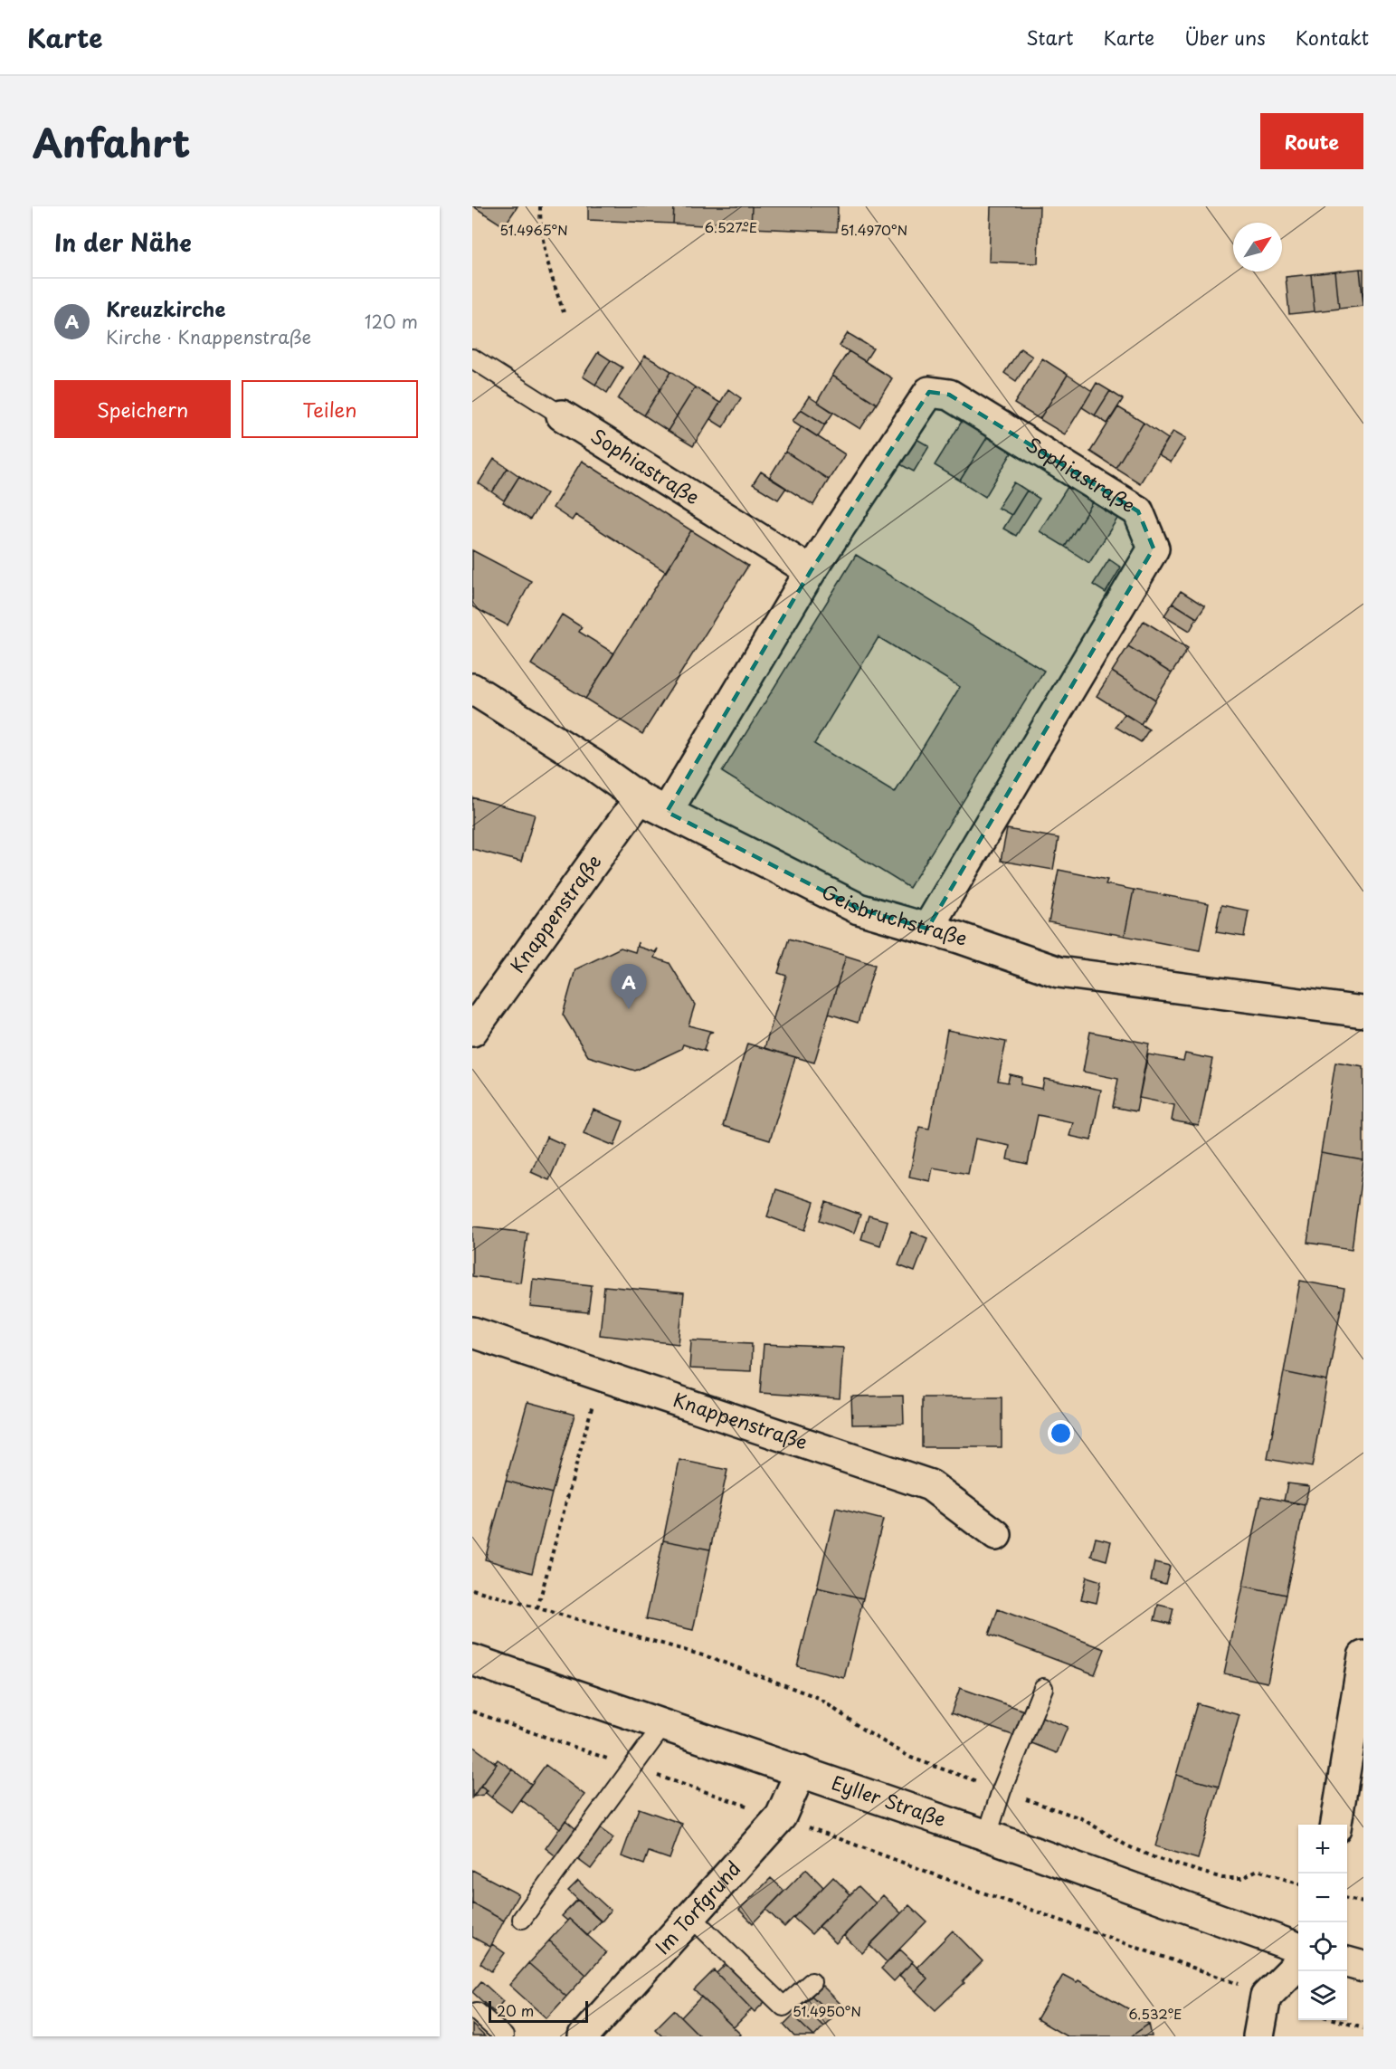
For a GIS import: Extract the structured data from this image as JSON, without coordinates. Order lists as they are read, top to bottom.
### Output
{
  "streets": {
    "street": [
      "Sophiastraße",
      "Knappenstraße",
      "Geisbruchstraße",
      "Eyller Straße",
      "Im Torfgrund"
    ]
  },
  "crossings": [
    ["Sophiastraße", "Geisbruchstraße"],
    ["Knappenstraße", "Geisbruchstraße"],
    ["Eyller Straße", "Im Torfgrund"]
  ],
  "scale_bar": "20 m",
  "north": "top right",
  "page": {
    "header": "Karte",
    "nav": [
      "Start",
      "Karte",
      "Über uns",
      "Kontakt"
    ],
    "title": "Anfahrt",
    "buttons": [
      "Route",
      ["Speichern", "Teilen"]
    ],
    "heading": "In der Nähe",
    "list": [
      {
        "mark": "A",
        "name": "Kreuzkirche",
        "note": "Kirche · Knappenstraße",
        "value": "120 m"
      }
    ],
    "pins": "A",
    "map_buttons": ["+", "−"],
    "scale": "20 m"
  },
  "coordinates": [
    "6.527°E",
    "51.4965°N",
    "51.4970°N",
    "51.4950°N",
    "6.532°E"
  ]
}
